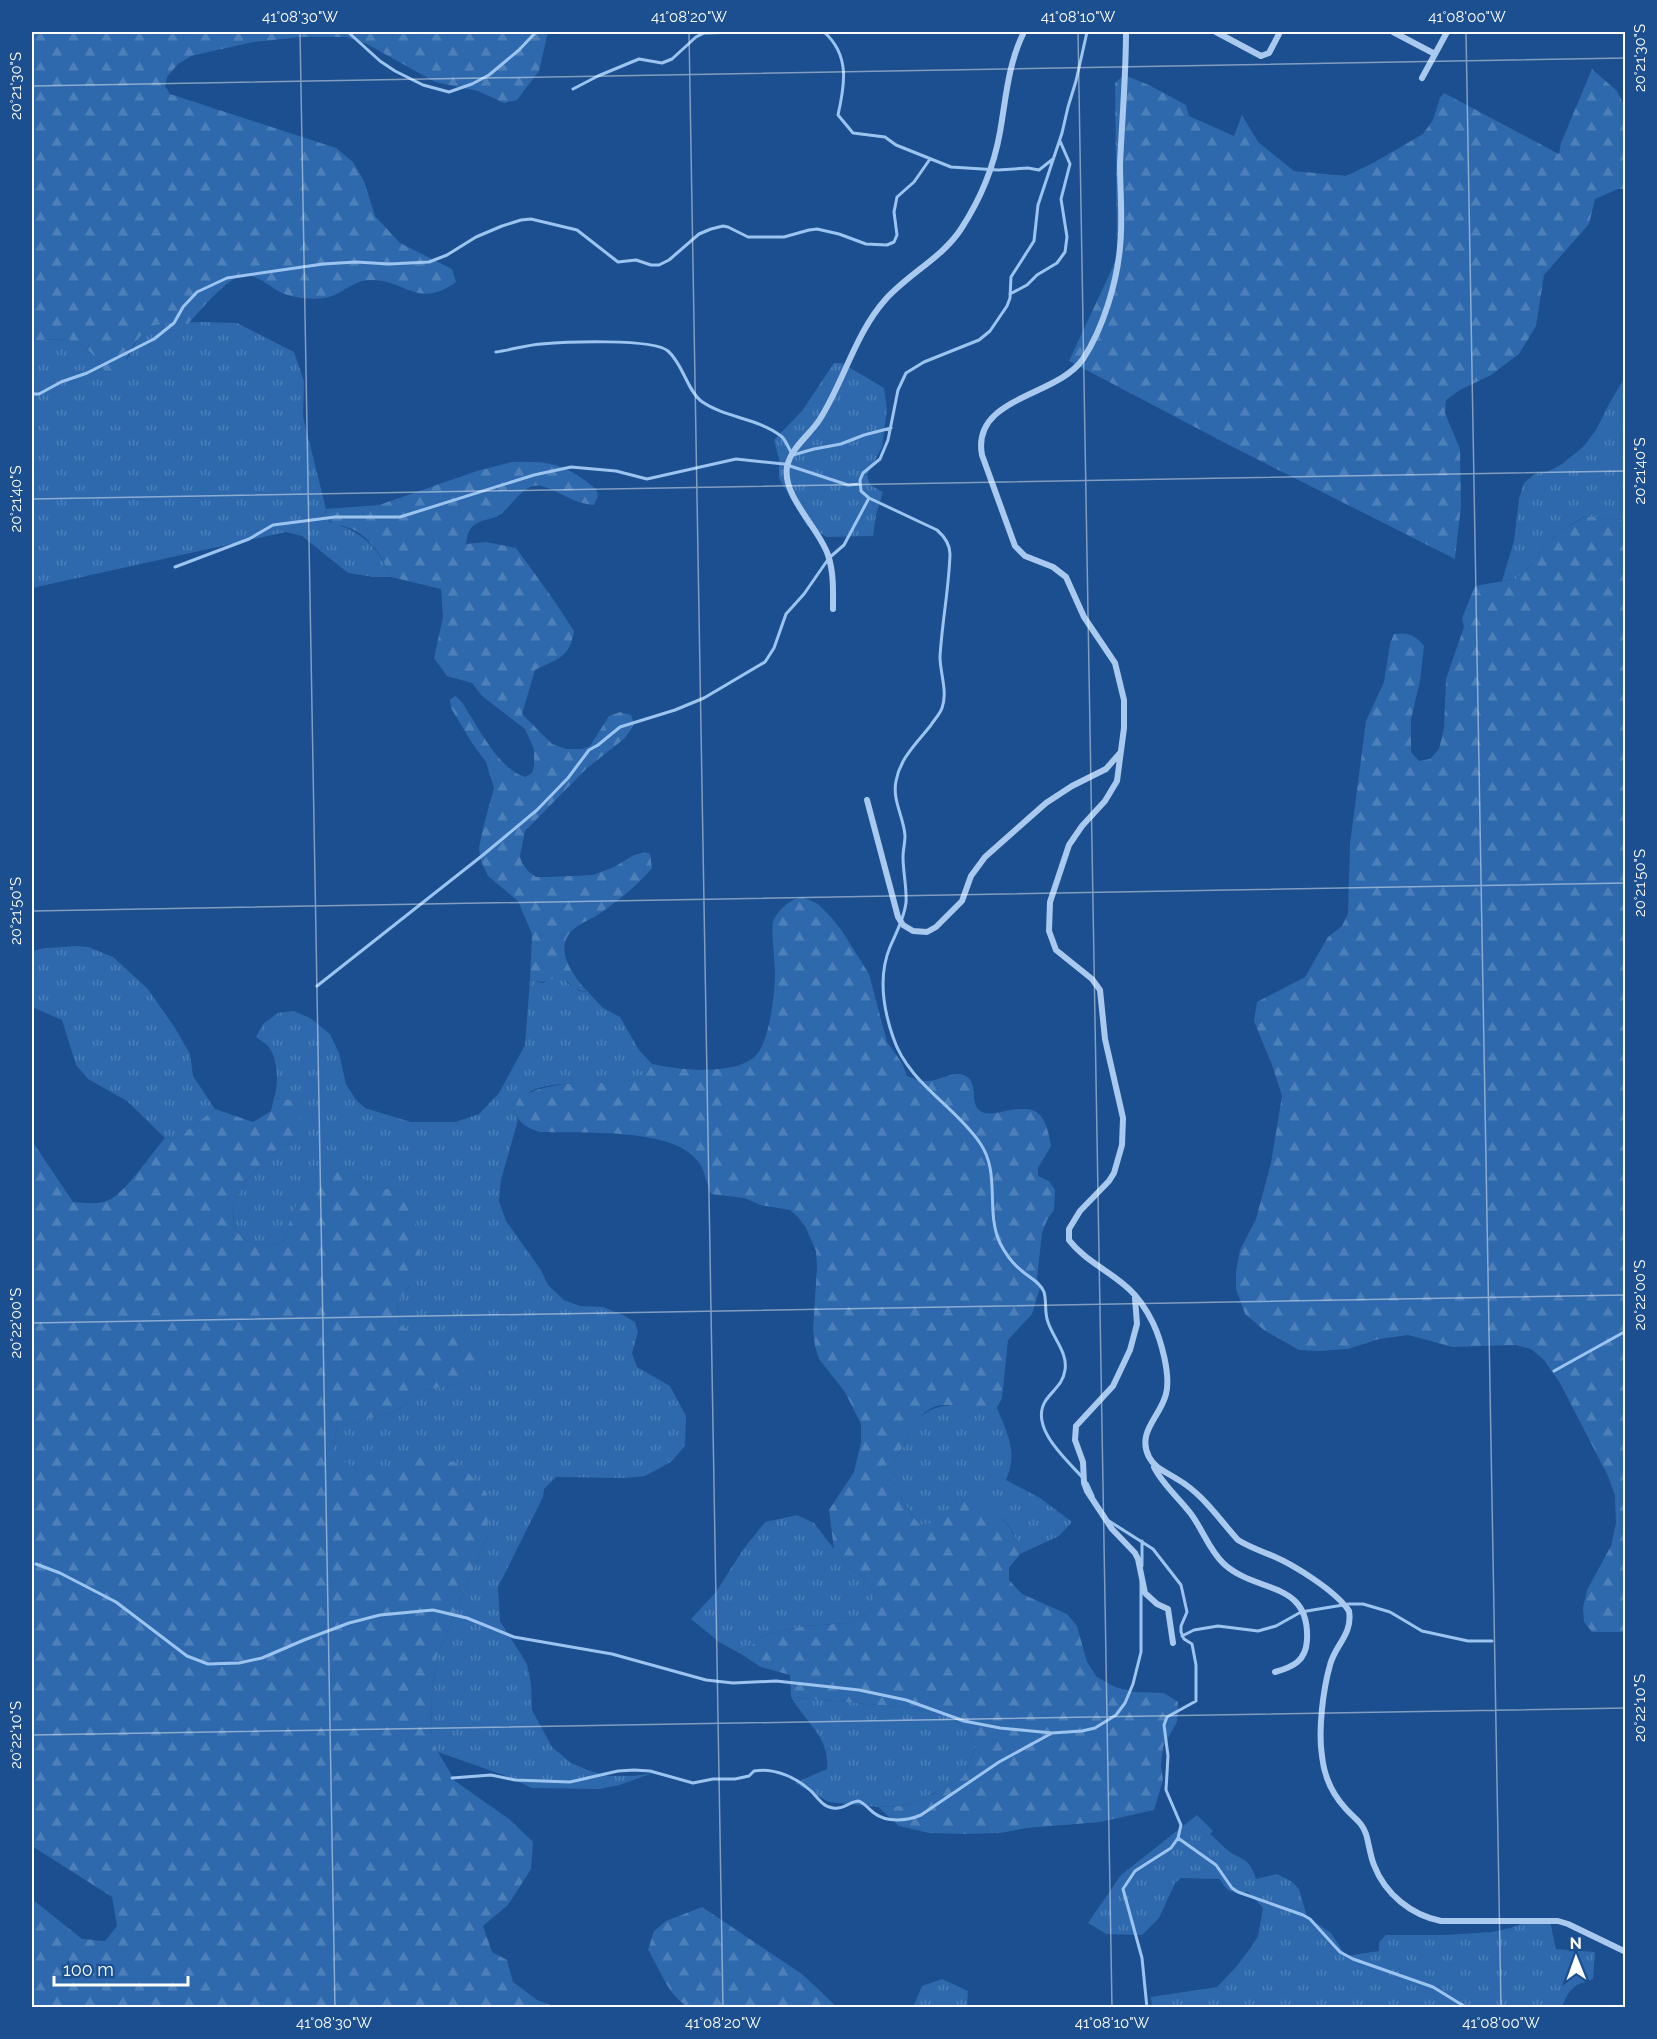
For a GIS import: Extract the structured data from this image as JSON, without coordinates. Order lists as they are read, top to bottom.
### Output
{
  "scale_bar": "100 m",
  "north": "top",
  "coordinates": [
    "41°08'30\"W",
    "41°08'20\"W",
    "41°08'10\"W",
    "41°08'00\"W",
    "20°21'30\"S",
    "20°21'40\"S",
    "20°21'50\"S",
    "20°22'00\"S",
    "20°22'10\"S"
  ]
}
